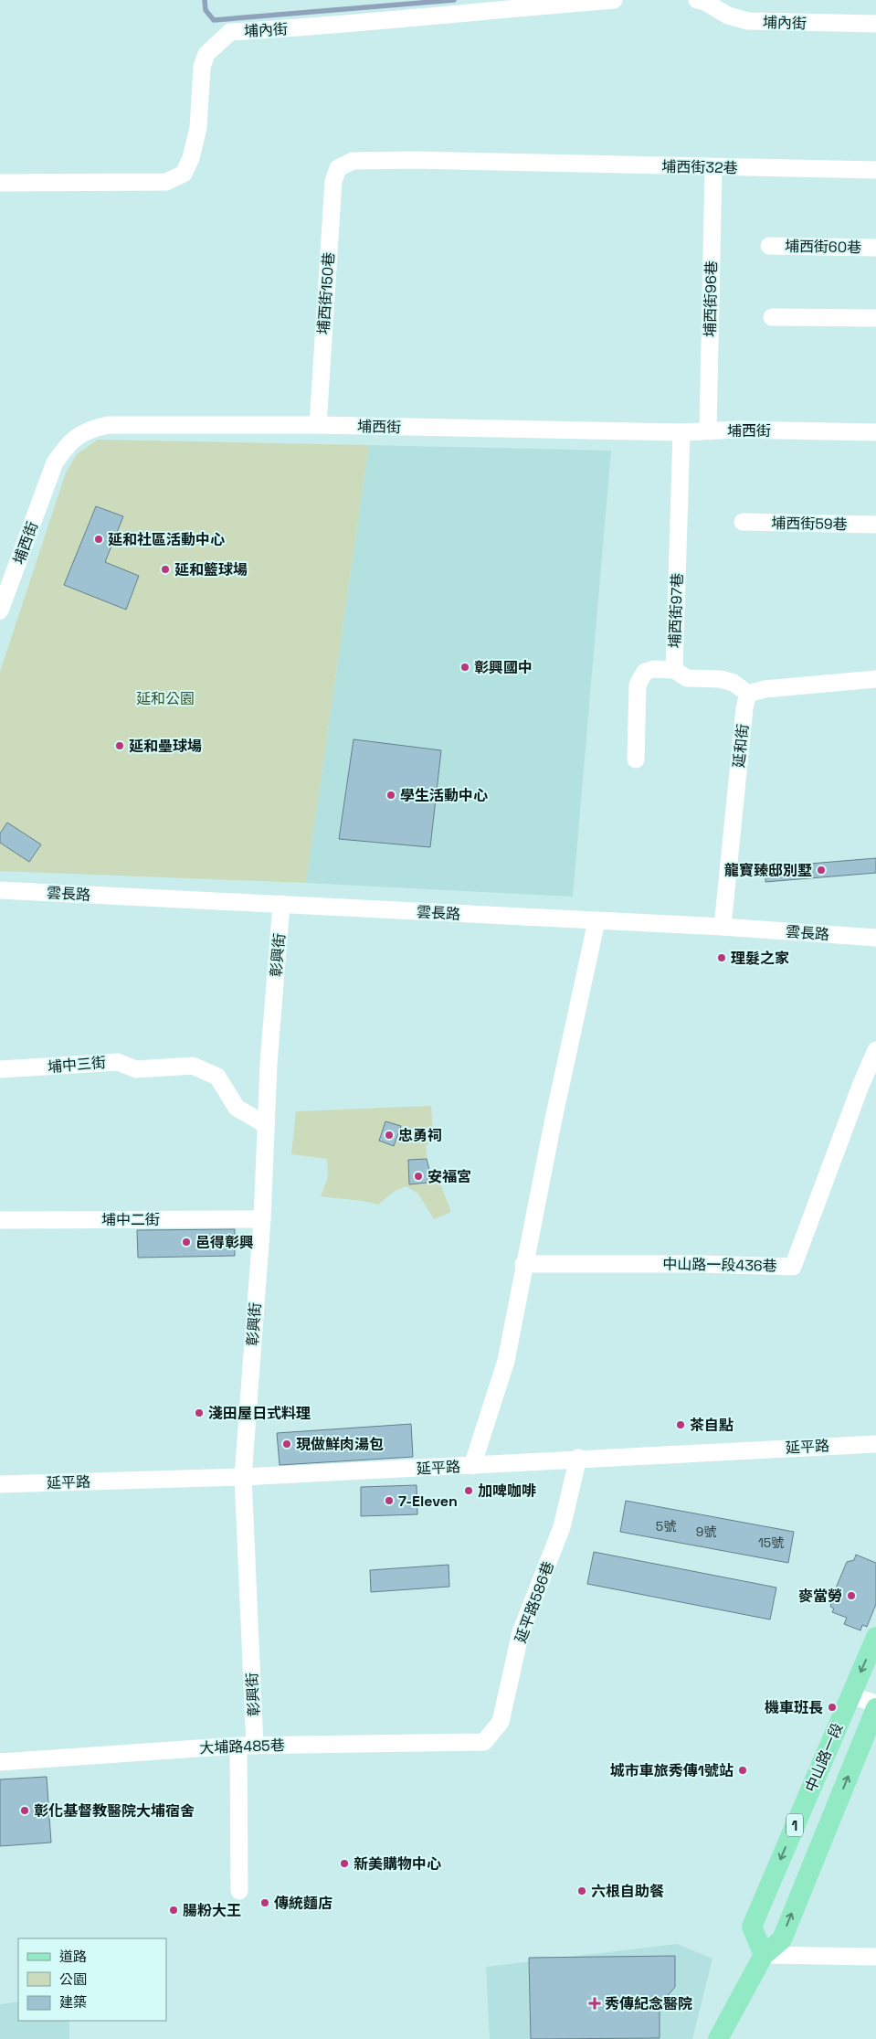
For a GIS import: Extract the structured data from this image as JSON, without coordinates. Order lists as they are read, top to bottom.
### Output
{
  "streets": {
    "main road": ["中山路一段", "1"],
    "street": [
      "埔內街",
      "埔西街32巷",
      "埔西街60巷",
      "埔西街150巷",
      "埔西街96巷",
      "埔西街",
      "埔西街59巷",
      "埔西街97巷",
      "延和街",
      "雲長路",
      "彰興街",
      "埔中三街",
      "埔中二街",
      "中山路一段436巷",
      "延平路",
      "延平路586巷",
      "大埔路485巷"
    ]
  },
  "crossings": [
    ["埔西街32巷", "埔西街150巷"],
    ["埔西街32巷", "埔西街96巷"],
    ["埔西街150巷", "埔西街"],
    ["埔西街96巷", "埔西街"],
    ["埔西街", "埔西街97巷"],
    ["延和街", "雲長路"],
    ["雲長路", "彰興街"],
    ["彰興街", "埔中三街"],
    ["彰興街", "埔中二街"],
    ["彰興街", "延平路"],
    ["彰興街", "大埔路485巷"],
    ["延平路", "延平路586巷"],
    ["延平路586巷", "大埔路485巷"]
  ],
  "parks": ["延和公園"],
  "places": {
    "other": [
      "延和社區活動中心",
      "延和籃球場",
      "彰興國中",
      "延和壘球場",
      "學生活動中心",
      "龍寶臻邸別墅",
      "理髮之家",
      "忠勇祠",
      "安福宮",
      "邑得彰興",
      "淺田屋日式料理",
      "茶自點",
      "現做鮮肉湯包",
      "加啤咖啡",
      "7-Eleven",
      "麥當勞",
      "機車班長",
      "城市車旅秀傳1號站",
      "彰化基督教醫院大埔宿舍",
      "新美購物中心",
      "六根自助餐",
      "傳統麵店",
      "腸粉大王"
    ],
    "health": ["秀傳紀念醫院"]
  },
  "house_numbers": ["5號", "9號", "15號"],
  "legend": ["道路", "公園", "建築"]
}
